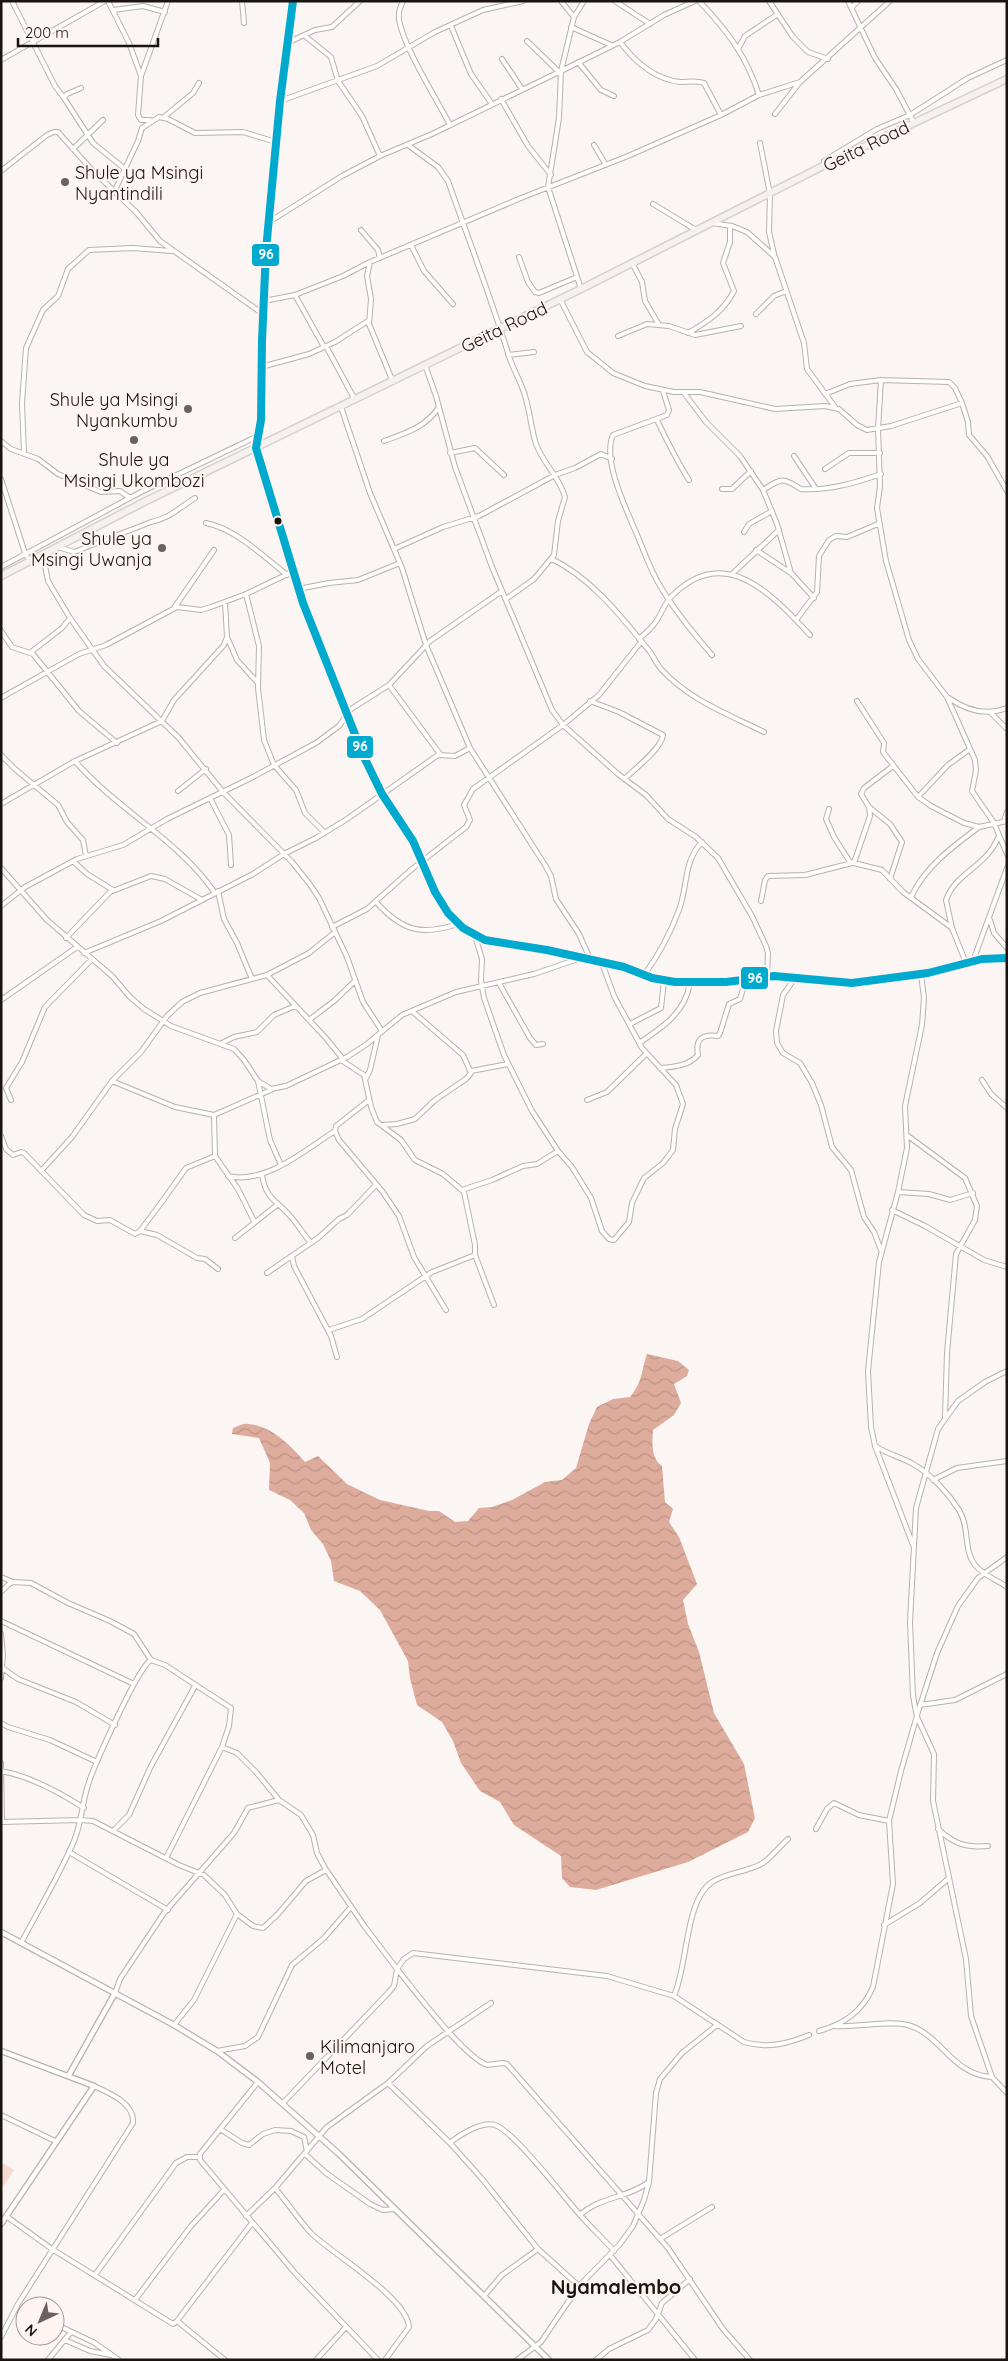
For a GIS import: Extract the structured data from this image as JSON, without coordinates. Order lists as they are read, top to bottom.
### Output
{
  "streets": {
    "highway": ["Geita Road"]
  },
  "districts": ["Nyamalembo"],
  "places": [
    "Shule ya Msingi Nyantindili",
    "Shule ya Msingi Nyankumbu",
    "Shule ya Msingi Ukombozi",
    "Shule ya Msingi Uwanja",
    "Kilimanjaro Motel"
  ],
  "lines": ["transit line 96"],
  "scale_bar": "200 m",
  "north": "bottom left"
}
